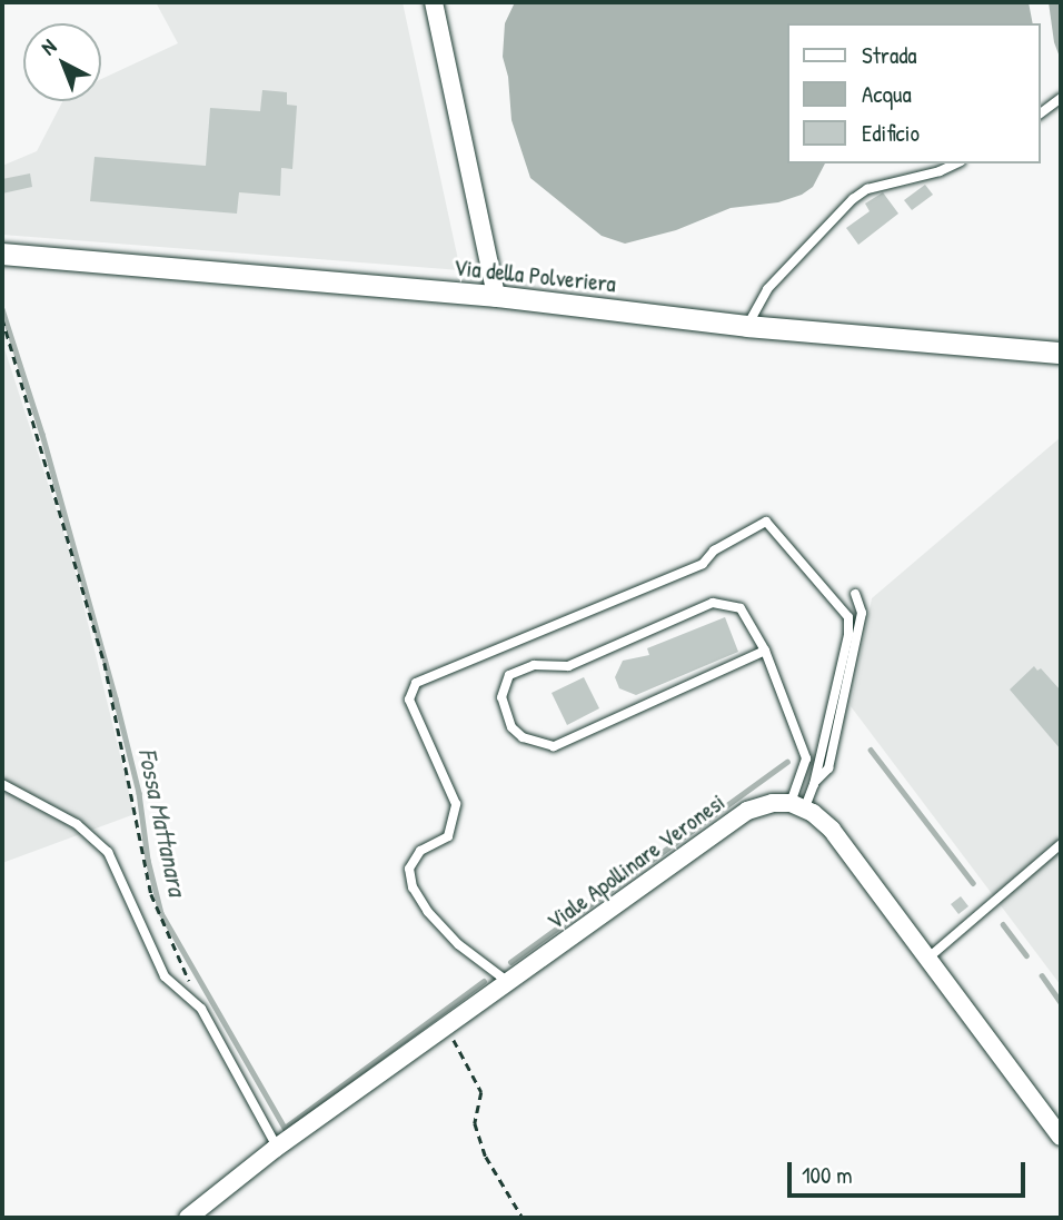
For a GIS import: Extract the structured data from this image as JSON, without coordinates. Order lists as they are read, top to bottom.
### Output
{
  "streets": {
    "street": ["Via della Polveriera", "Viale Apollinare Veronesi"]
  },
  "water": ["Fossa Mattanara"],
  "legend": ["Strada", "Acqua", "Edificio"],
  "scale_bar": "100 m",
  "north": "top left"
}
